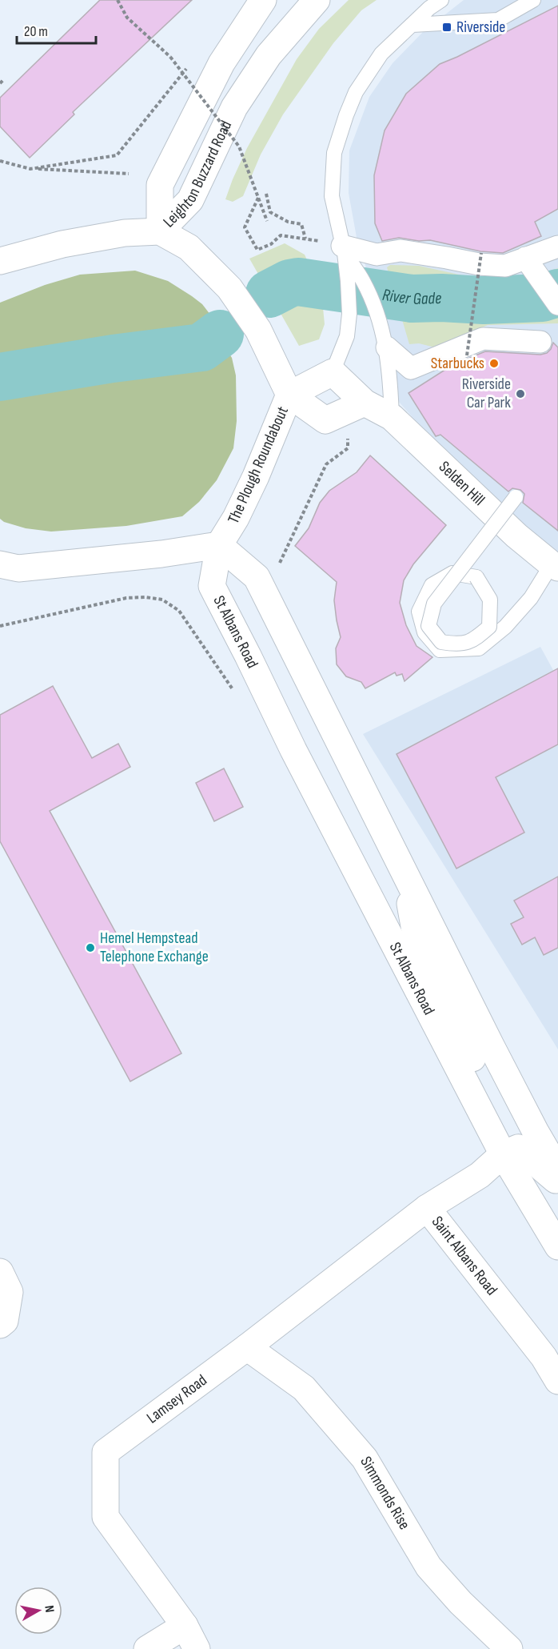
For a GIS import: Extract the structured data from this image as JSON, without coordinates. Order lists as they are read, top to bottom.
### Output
{
  "streets": {
    "main road": [
      "Leighton Buzzard Road",
      "The Plough Roundabout",
      "Selden Hill",
      "St Albans Road",
      "Saint Albans Road",
      "Lamsey Road",
      "Simmonds Rise"
    ]
  },
  "crossings": [
    ["Leighton Buzzard Road", "The Plough Roundabout"],
    ["The Plough Roundabout", "St Albans Road"],
    ["St Albans Road", "Saint Albans Road"],
    ["Saint Albans Road", "Lamsey Road"],
    ["Lamsey Road", "Simmonds Rise"]
  ],
  "water": ["River Gade"],
  "places": {
    "transit": ["Riverside"],
    "other": ["Starbucks", "Riverside Car Park", "Hemel Hempstead Telephone Exchange"]
  },
  "scale_bar": "20 m",
  "north": "right"
}
